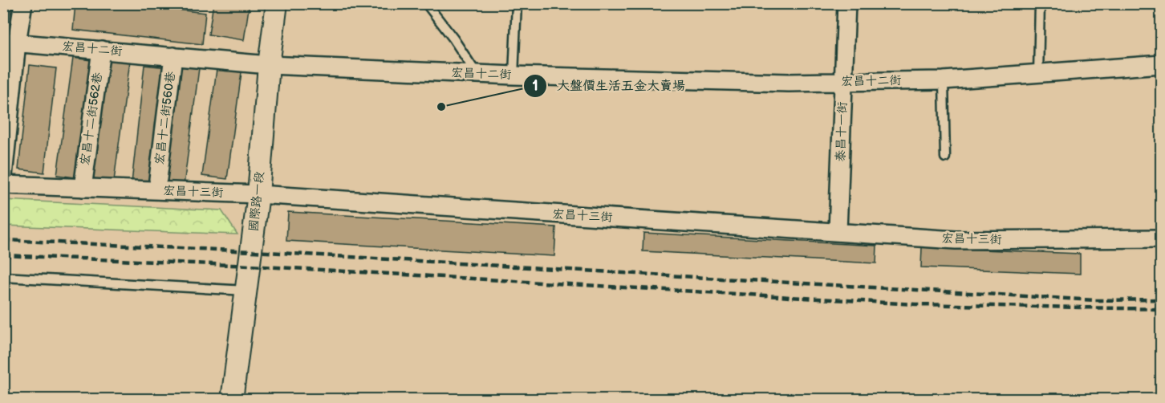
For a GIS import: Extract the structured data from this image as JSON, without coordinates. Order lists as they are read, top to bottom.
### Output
{
  "streets": {
    "street": [
      "宏昌十二街",
      "宏昌十二街560巷",
      "宏昌十二街562巷",
      "泰昌十一街",
      "宏昌十三街",
      "國際路一段"
    ]
  },
  "crossings": [
    ["宏昌十二街", "宏昌十二街560巷"],
    ["宏昌十二街", "宏昌十二街562巷"],
    ["宏昌十二街", "泰昌十一街"],
    ["宏昌十二街", "國際路一段"],
    ["宏昌十二街562巷", "宏昌十三街"],
    ["泰昌十一街", "宏昌十三街"],
    ["宏昌十三街", "國際路一段"]
  ],
  "places": ["大盤價生活五金大賣場"]
}
